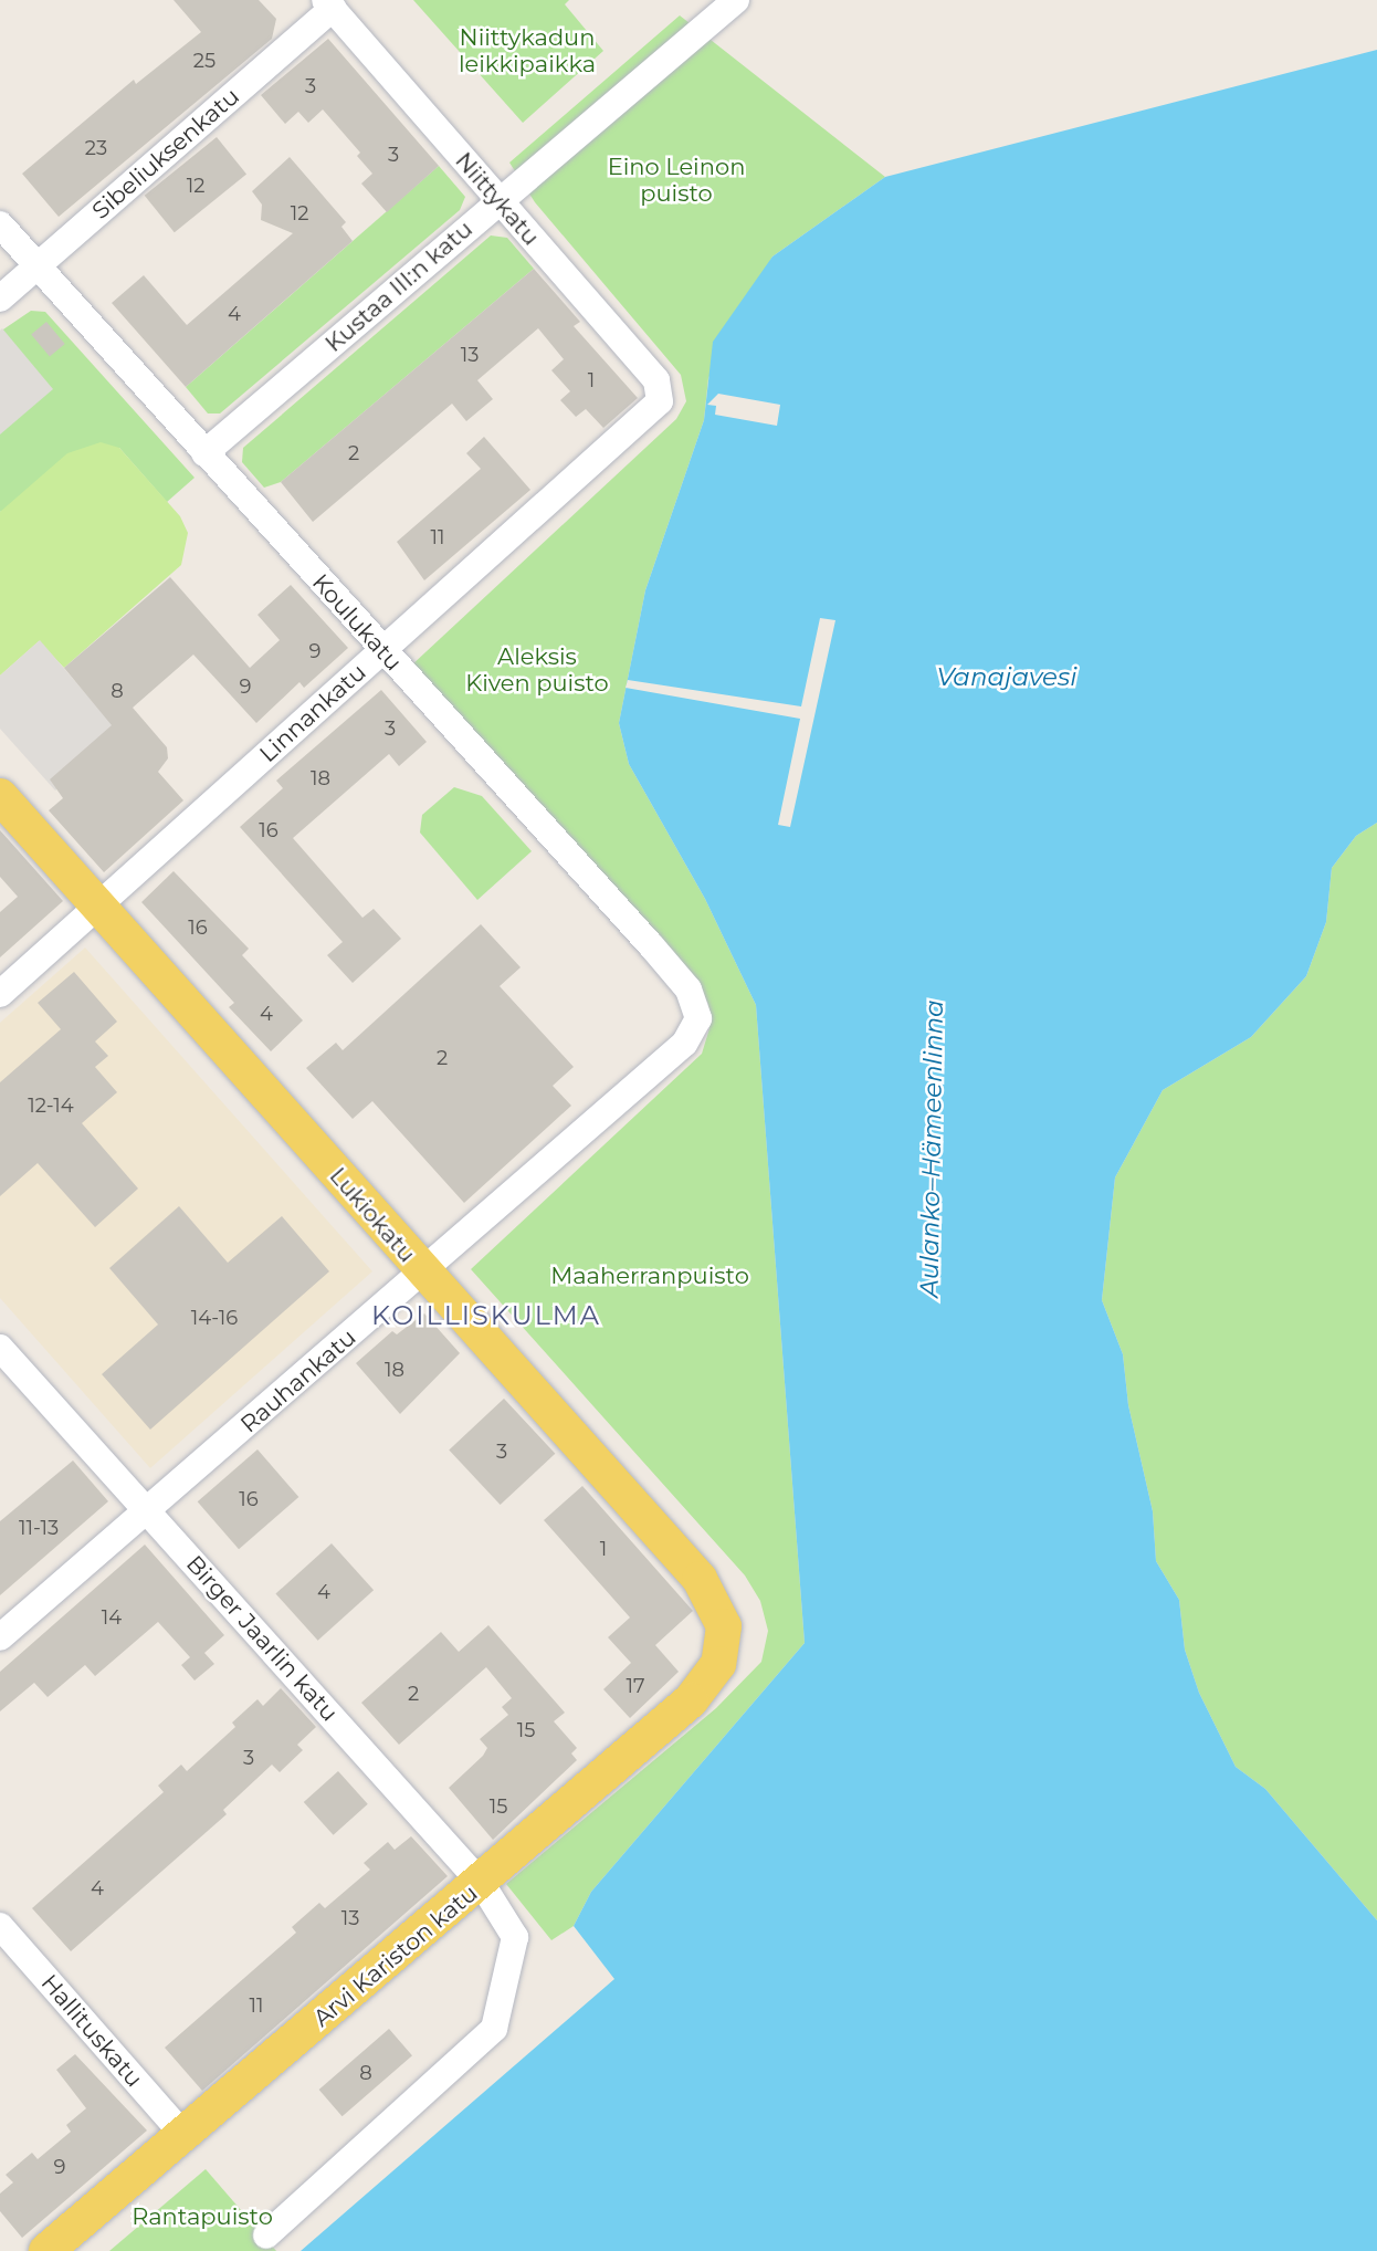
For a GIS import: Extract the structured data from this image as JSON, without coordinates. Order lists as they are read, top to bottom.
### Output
{
  "streets": {
    "main road": ["Lukiokatu", "Arvi Kariston katu"],
    "street": [
      "Sibeliuksenkatu",
      "Niittykatu",
      "Kustaa III:n katu",
      "Koulukatu",
      "Linnankatu",
      "Rauhankatu",
      "Birger Jaarlin katu",
      "Hallituskatu"
    ]
  },
  "crossings": [
    ["Sibeliuksenkatu", "Niittykatu"],
    ["Sibeliuksenkatu", "Koulukatu"],
    ["Niittykatu", "Kustaa III:n katu"],
    ["Niittykatu", "Linnankatu"],
    ["Kustaa III:n katu", "Koulukatu"],
    ["Koulukatu", "Linnankatu"],
    ["Koulukatu", "Rauhankatu"],
    ["Linnankatu", "Lukiokatu"],
    ["Lukiokatu", "Rauhankatu"],
    ["Lukiokatu", "Arvi Kariston katu"],
    ["Rauhankatu", "Birger Jaarlin katu"],
    ["Birger Jaarlin katu", "Arvi Kariston katu"],
    ["Arvi Kariston katu", "Hallituskatu"]
  ],
  "districts": ["KOILLISKULMA"],
  "water": ["Vanajavesi", "Aulanko–Hämeenlinna"],
  "parks": [
    "Niittykadun leikkipaikka",
    "Eino Leinon puisto",
    "Aleksis Kiven puisto",
    "Maaherranpuisto",
    "Rantapuisto"
  ],
  "house_numbers": [
    "25",
    "3",
    "23",
    "3",
    "12",
    "12",
    "4",
    "13",
    "1",
    "2",
    "11",
    "9",
    "9",
    "8",
    "3",
    "18",
    "16",
    "16",
    "4",
    "2",
    "12-14",
    "14-16",
    "18",
    "3",
    "16",
    "11-13",
    "1",
    "4",
    "14",
    "17",
    "2",
    "15",
    "3",
    "15",
    "4",
    "13",
    "11",
    "8",
    "9"
  ]
}
